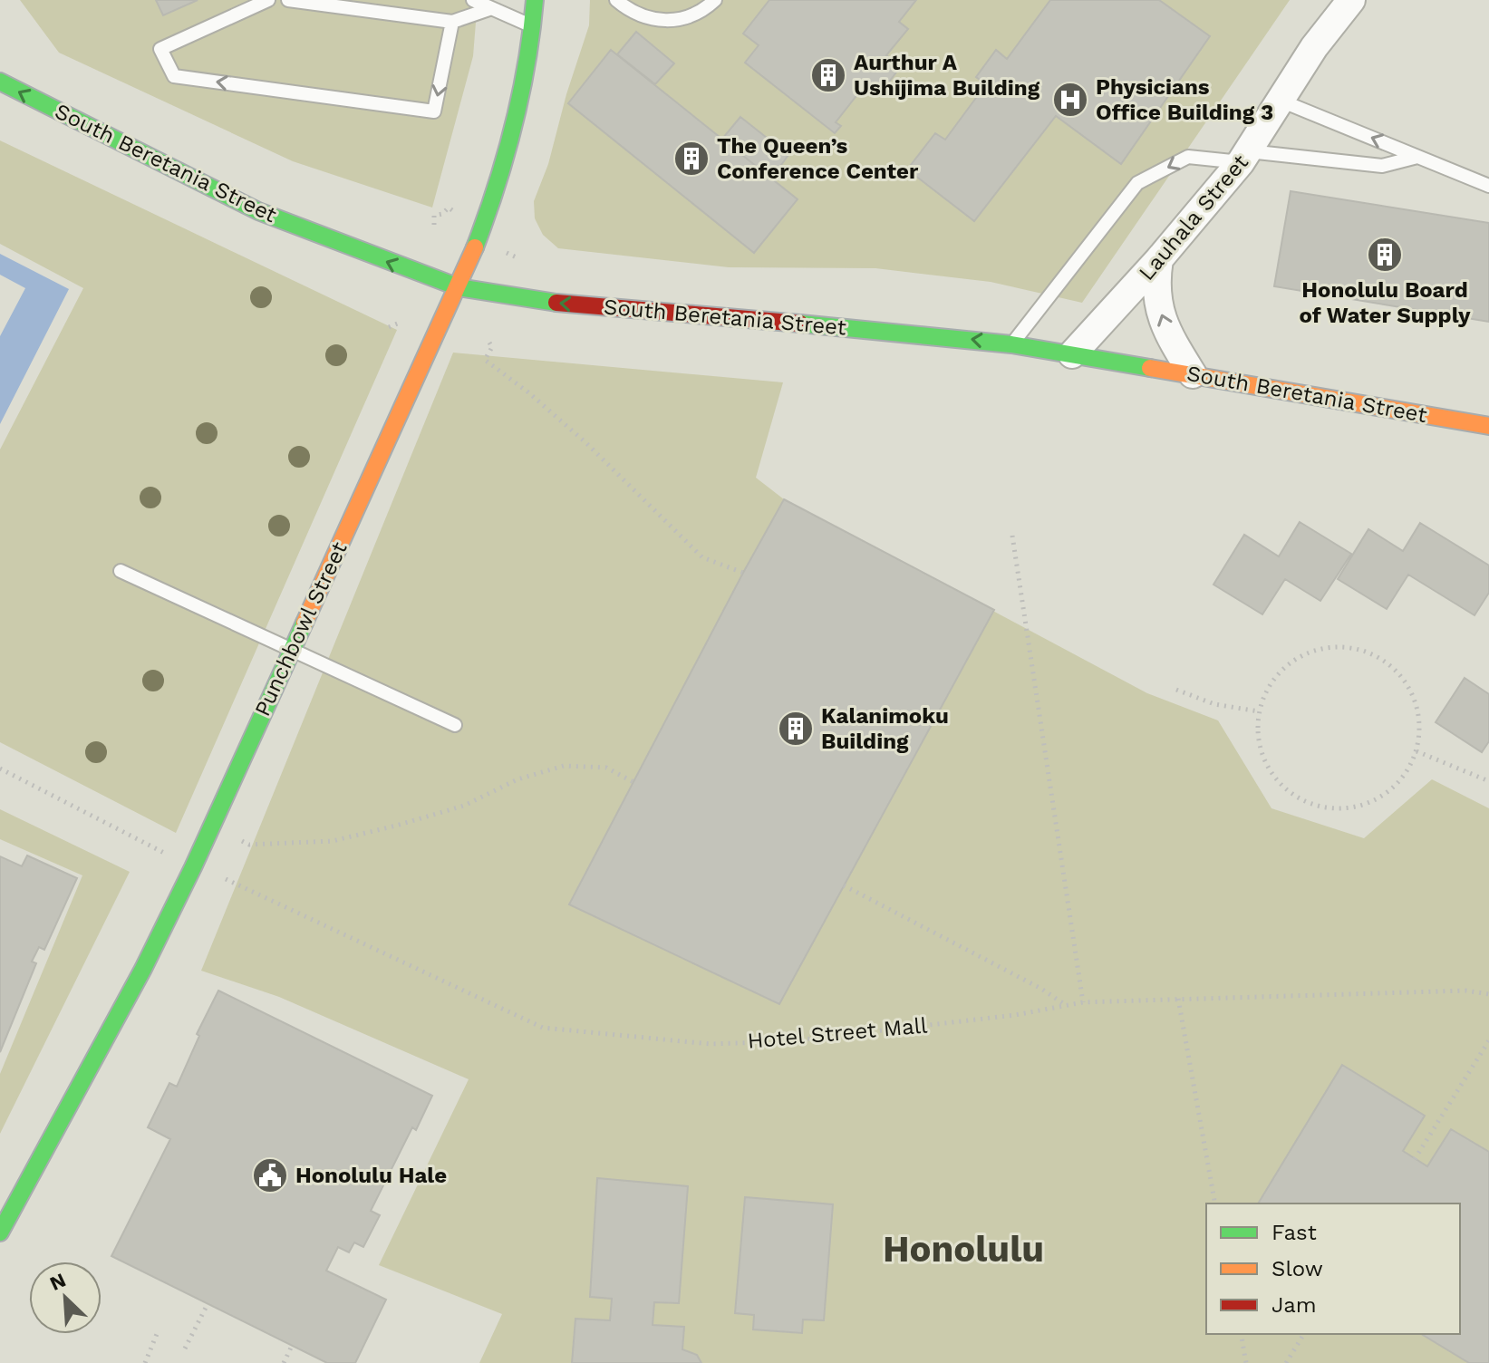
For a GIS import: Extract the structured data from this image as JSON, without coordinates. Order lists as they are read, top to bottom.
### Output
{
  "streets": {
    "main road": ["South Beretania Street", "Punchbowl Street"],
    "street": ["Lauhala Street"],
    "path": ["Hotel Street Mall"]
  },
  "crossings": [
    ["South Beretania Street", "Lauhala Street"],
    ["South Beretania Street", "Punchbowl Street"]
  ],
  "one_way": ["South Beretania Street"],
  "districts": ["Honolulu"],
  "places": {
    "building": [
      "Aurthur A Ushijima Building",
      "The Queen’s Conference Center",
      "Honolulu Board of Water Supply",
      "Kalanimoku Building"
    ],
    "hospital": ["Physicians Office Building 3"],
    "public building": ["Honolulu Hale"]
  },
  "legend": ["Fast", "Slow", "Jam"],
  "north": "top left"
}
